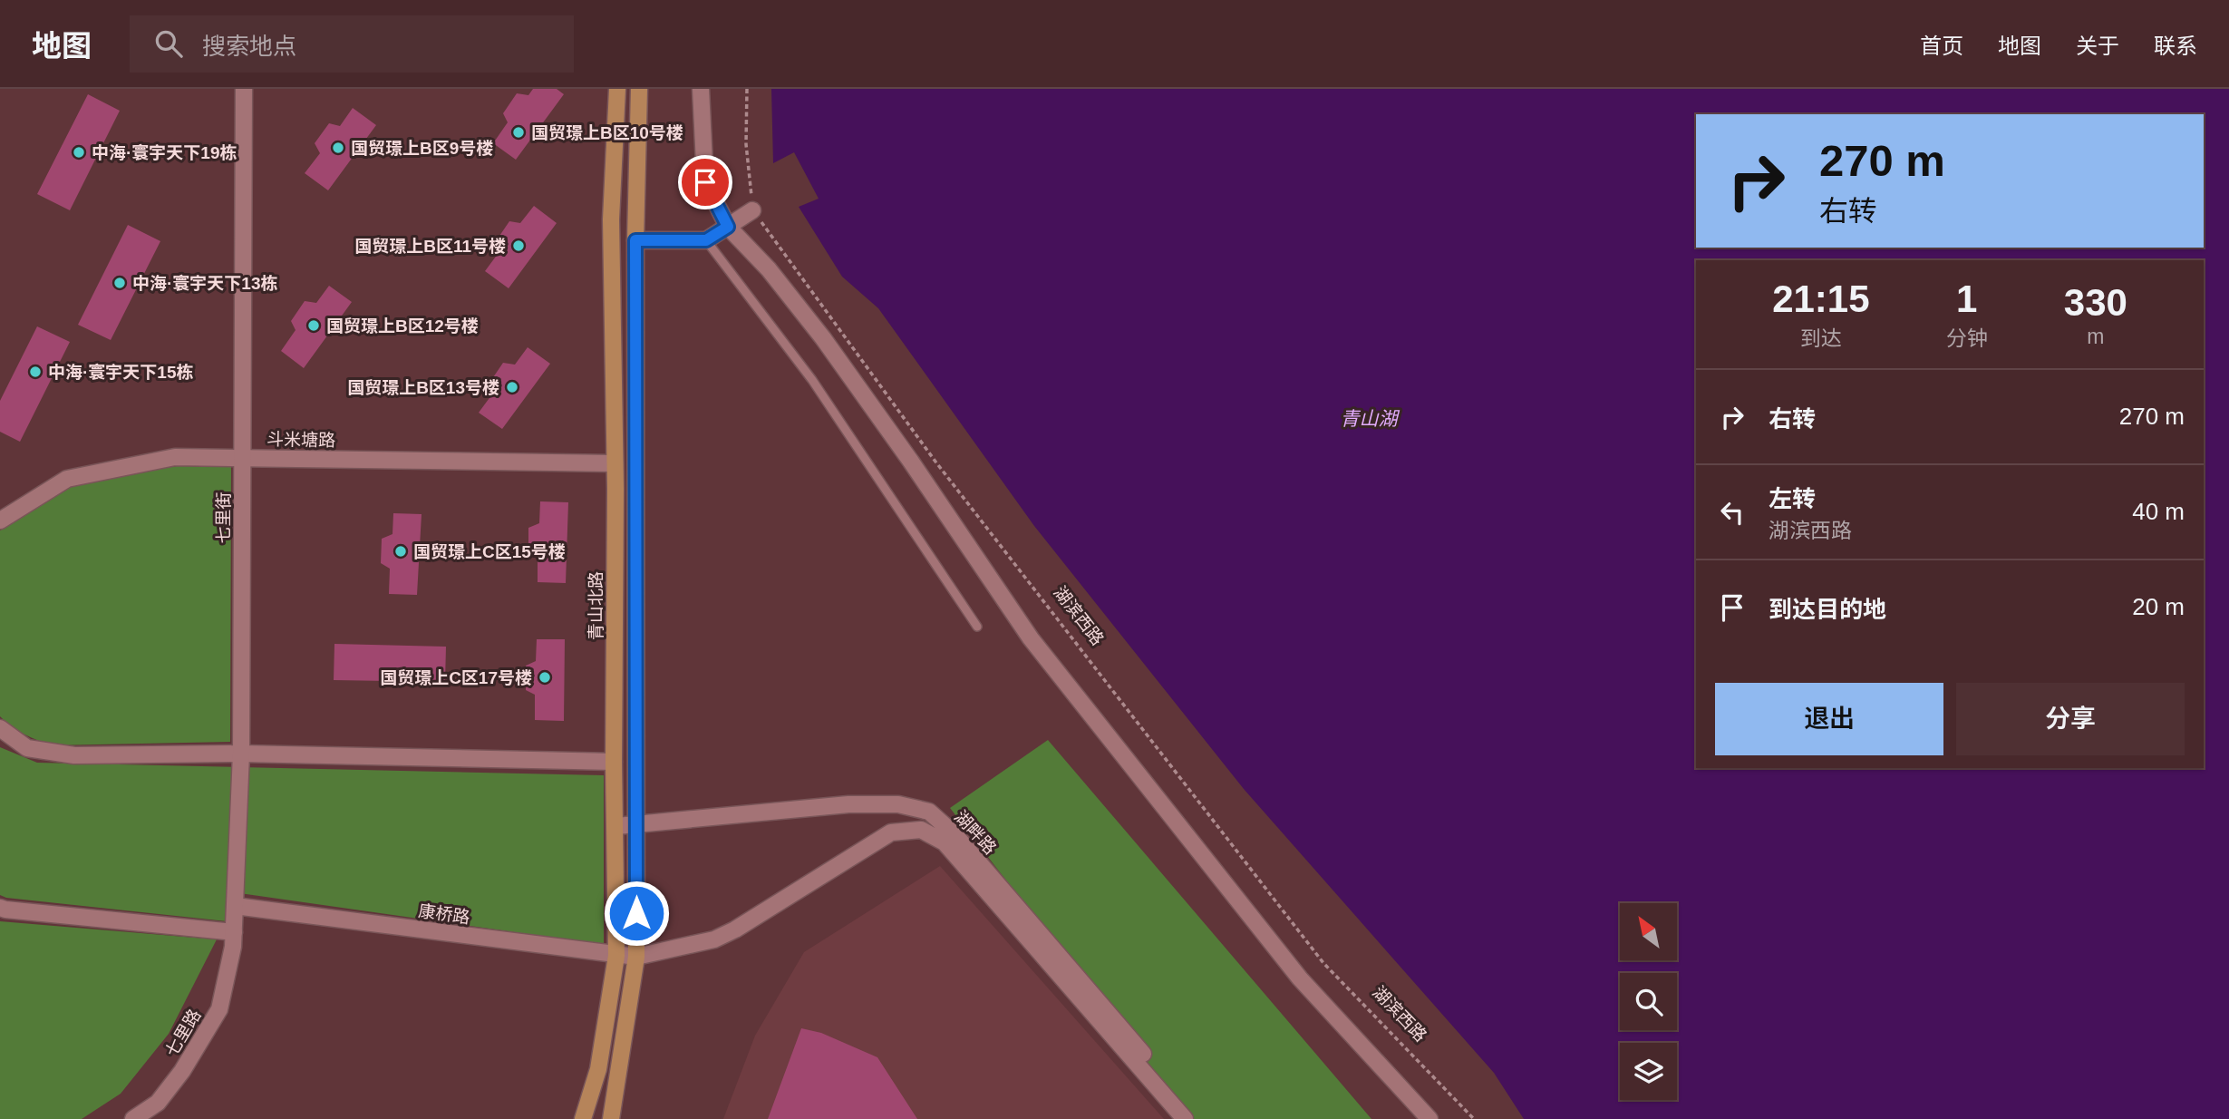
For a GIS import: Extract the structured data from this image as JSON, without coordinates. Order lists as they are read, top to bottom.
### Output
{
  "streets": {
    "main road": ["青山北路"],
    "street": [
      "斗米塘路",
      "七里街",
      "湖畔路",
      "康桥路",
      "七里路"
    ],
    "path": ["湖滨西路"]
  },
  "crossings": [
    ["斗米塘路", "七里街"],
    ["斗米塘路", "青山北路"],
    ["七里街", "康桥路"],
    ["七里街", "七里路"],
    ["青山北路", "湖畔路"],
    ["青山北路", "康桥路"],
    ["湖畔路", "康桥路"]
  ],
  "water": ["青山湖"],
  "places": [
    "国贸璟上B区10号楼",
    "国贸璟上B区9号楼",
    "中海·寰宇天下19栋",
    "国贸璟上B区11号楼",
    "中海·寰宇天下13栋",
    "国贸璟上B区12号楼",
    "中海·寰宇天下15栋",
    "国贸璟上B区13号楼",
    "国贸璟上C区15号楼",
    "国贸璟上C区17号楼"
  ],
  "north": "top left",
  "page": {
    "header": "地图",
    "search": "搜索地点",
    "nav": [
      "首页",
      "地图",
      "关于",
      "联系"
    ],
    "turn": ["270 m", "右转"],
    "eta": [
      "21:15",
      "到达",
      "1",
      "分钟",
      "330",
      "m"
    ],
    "list": [
      {
        "name": "右转",
        "value": "270 m"
      },
      {
        "name": "左转",
        "note": "湖滨西路",
        "value": "40 m"
      },
      {
        "name": "到达目的地",
        "value": "20 m"
      }
    ],
    "buttons": ["退出", "分享"]
  }
}
